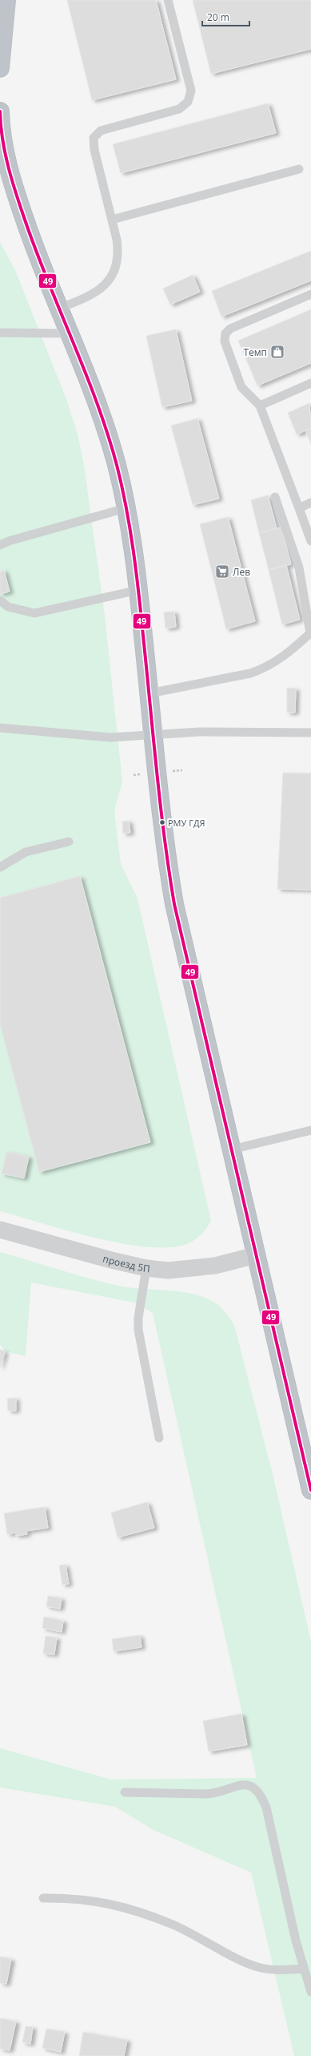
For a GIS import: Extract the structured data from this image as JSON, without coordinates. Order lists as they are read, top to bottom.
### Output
{
  "streets": {
    "street": ["проезд 5П"]
  },
  "places": {
    "shop": ["Темп"],
    "supermarket": ["Лев"],
    "other": ["РМУ ГДЯ"]
  },
  "lines": ["transit line 49"],
  "scale_bar": "20 m"
}
